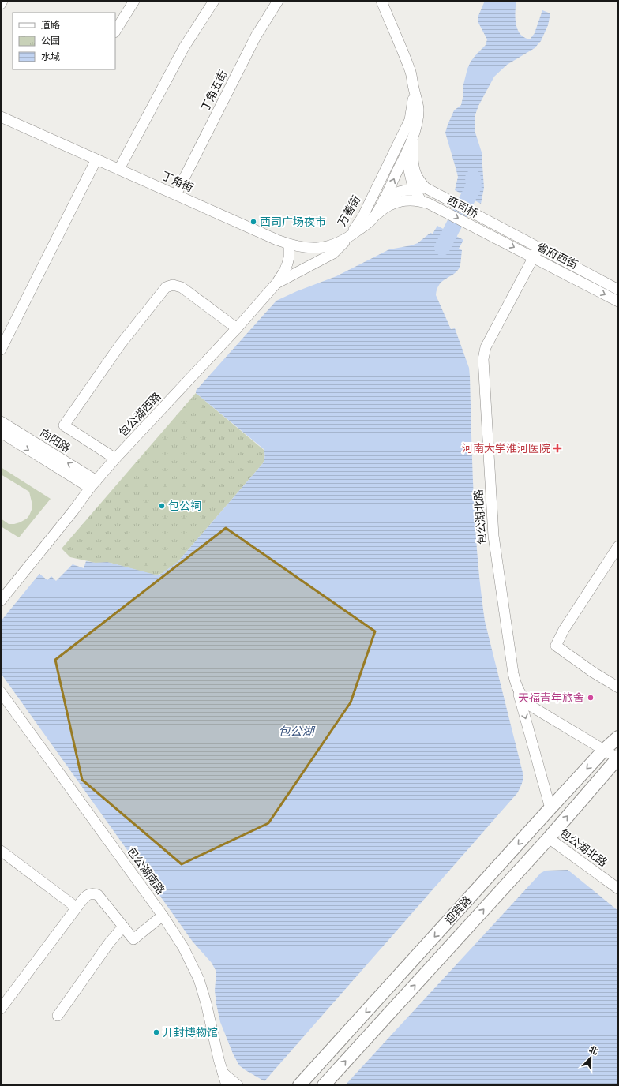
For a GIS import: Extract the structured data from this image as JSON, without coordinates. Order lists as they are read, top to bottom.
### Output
{
  "streets": {
    "main road": ["迎宾路"],
    "street": [
      "丁角五街",
      "丁角街",
      "西司桥",
      "万善街",
      "省府西街",
      "包公湖西路",
      "向阳路",
      "包公湖北路",
      "包公湖南路"
    ]
  },
  "crossings": [
    ["丁角五街", "丁角街"],
    ["丁角街", "万善街"],
    ["丁角街", "包公湖西路"],
    ["西司桥", "省府西街"],
    ["万善街", "包公湖西路"],
    ["省府西街", "包公湖北路"],
    ["包公湖西路", "向阳路"],
    ["包公湖北路", "迎宾路"]
  ],
  "water": ["包公湖"],
  "places": {
    "other": [
      "西司广场夜市",
      "包公祠",
      "天福青年旅舍",
      "开封博物馆"
    ],
    "health": ["河南大学淮河医院"]
  },
  "legend": ["道路", "公园", "水域"],
  "north": "top"
}
